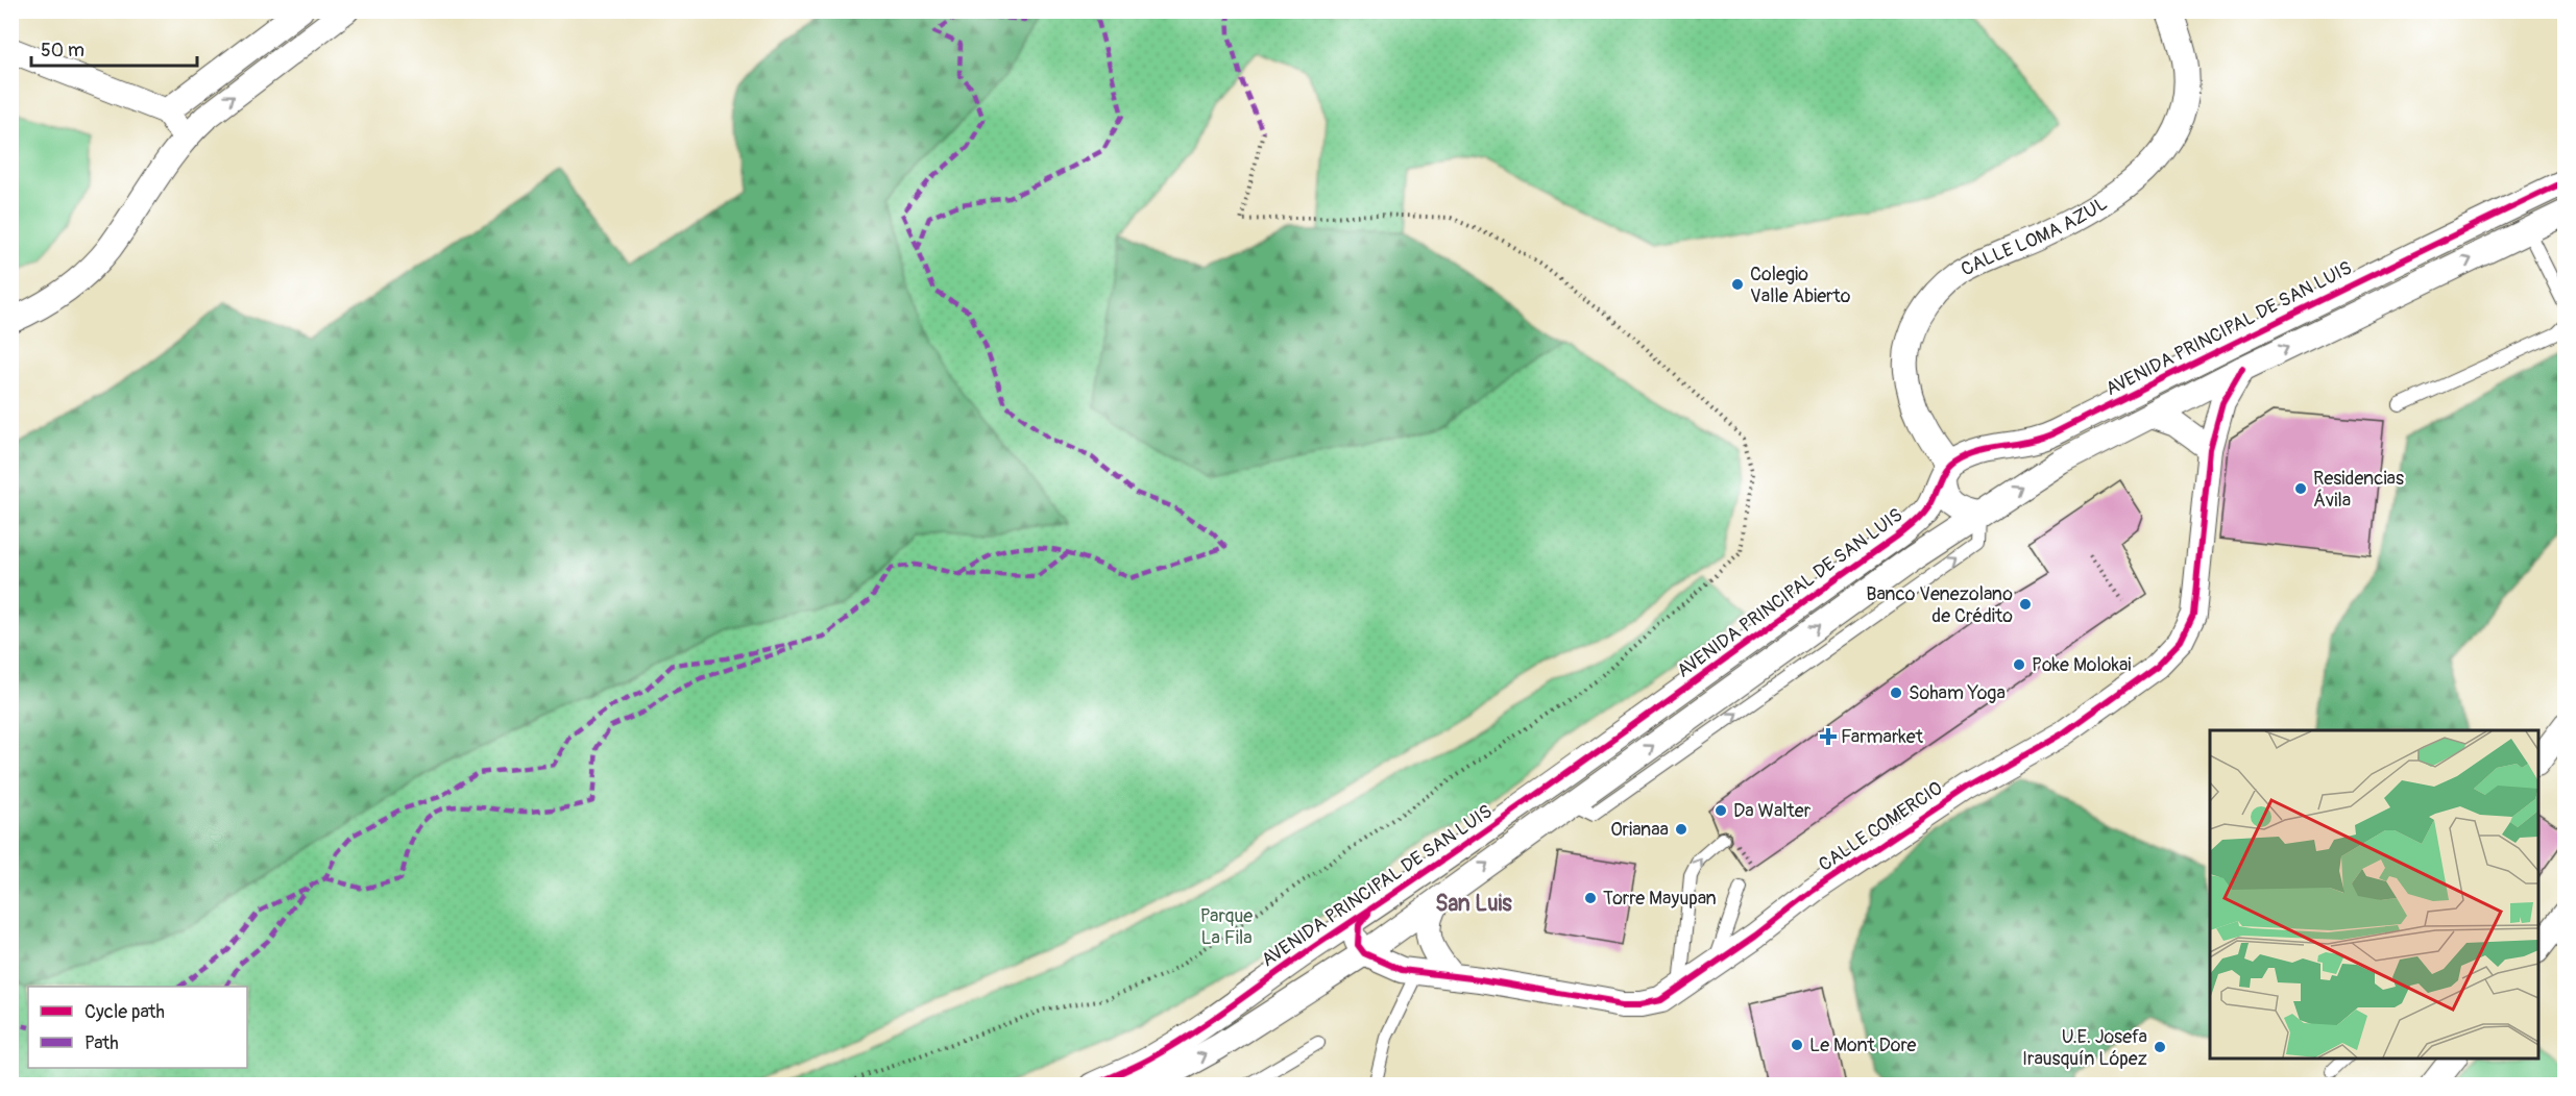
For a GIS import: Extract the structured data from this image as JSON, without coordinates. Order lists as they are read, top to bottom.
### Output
{
  "streets": {
    "street": ["CALLE LOMA AZUL", "AVENIDA PRINCIPAL DE SAN LUIS", "CALLE COMERCIO"]
  },
  "crossings": [
    ["CALLE LOMA AZUL", "AVENIDA PRINCIPAL DE SAN LUIS"]
  ],
  "districts": ["San Luis"],
  "parks": ["Parque La Fila"],
  "places": {
    "other": [
      "Colegio Valle Abierto",
      "Residencias Ávila",
      "Banco Venezolano de Crédito",
      "Poke Molokai",
      "Soham Yoga",
      "Da Walter",
      "Orianaa",
      "Torre Mayupan",
      "Le Mont Dore",
      "U.E. Josefa Irausquín López"
    ],
    "health": ["Farmarket"]
  },
  "legend": ["Cycle path", "Path"],
  "scale_bar": "50 m"
}
